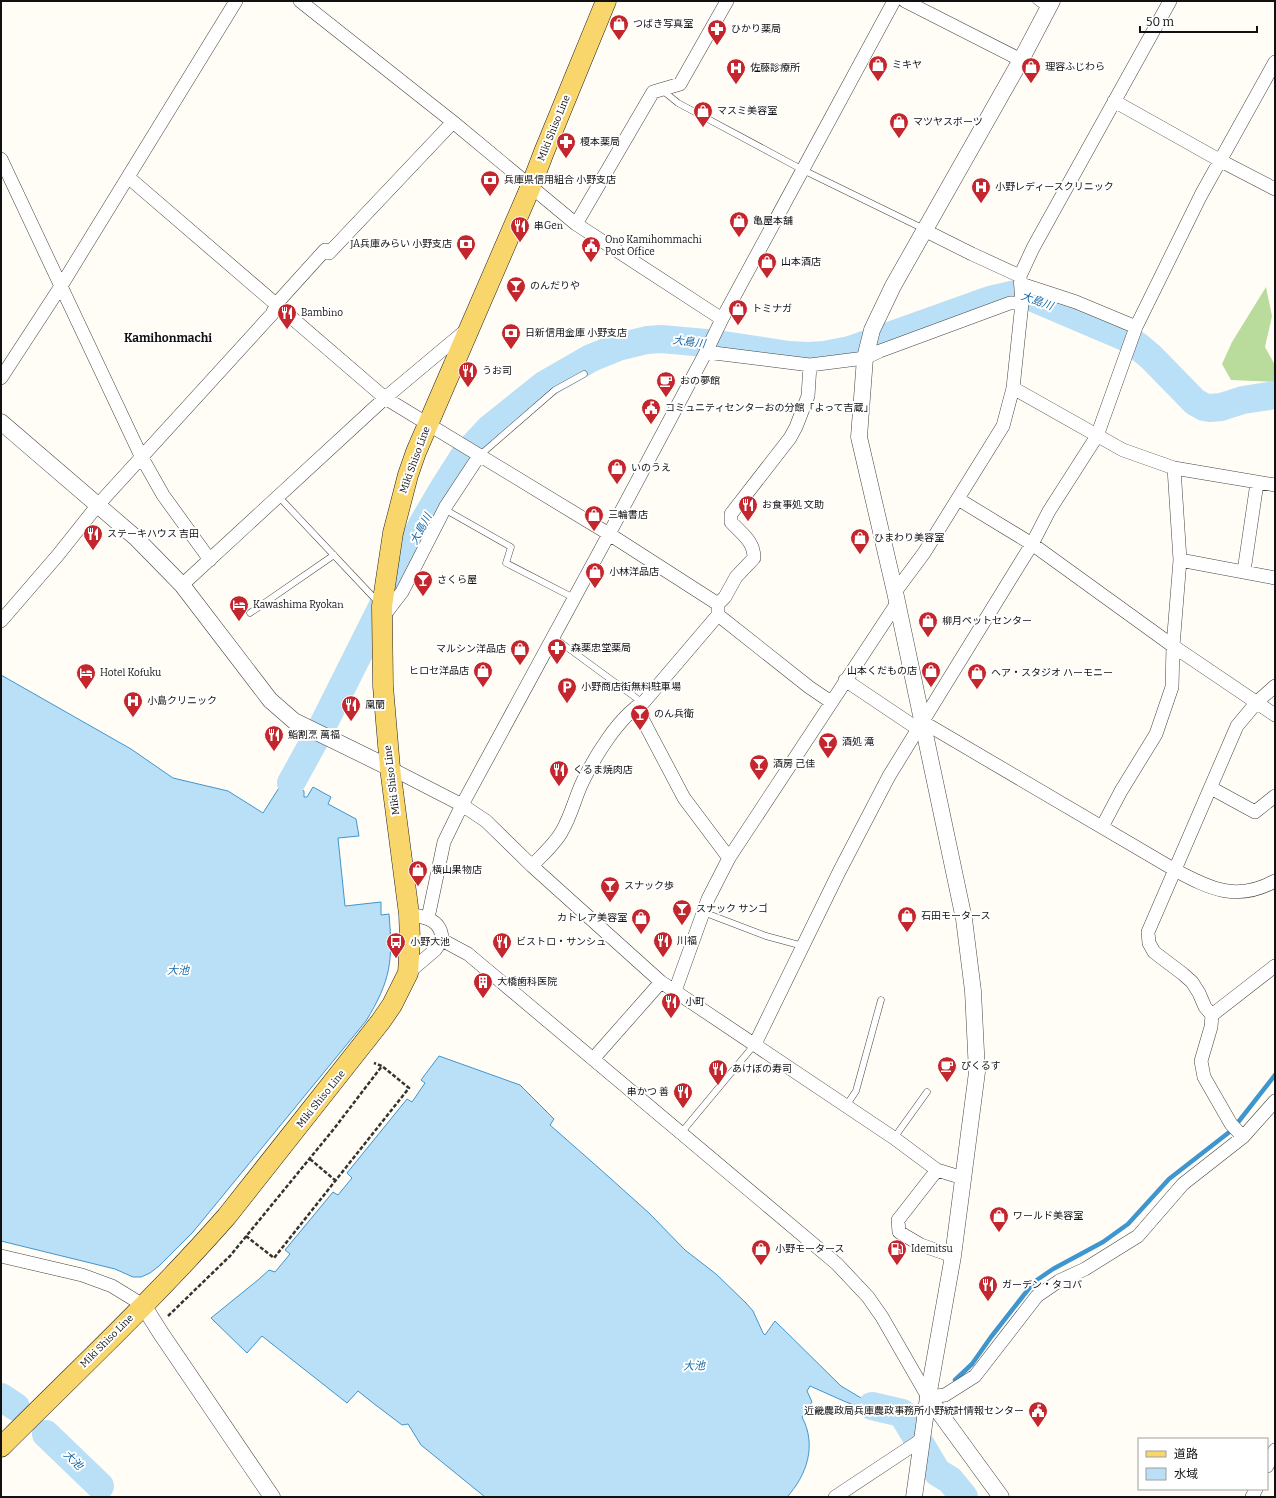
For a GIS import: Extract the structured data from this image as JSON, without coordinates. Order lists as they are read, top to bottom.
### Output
{
  "streets": {
    "main road": ["Miki Shiso Line"]
  },
  "districts": ["Kamihonmachi"],
  "water": ["大島川", "大池"],
  "places": {
    "shop": [
      "つばき写真室",
      "ミキヤ",
      "理容ふじわら",
      "マスミ美容室",
      "マツヤスポーツ",
      "亀屋本舗",
      "山本酒店",
      "トミナガ",
      "いのうえ",
      "三輪書店",
      "ひまわり美容室",
      "小林洋品店",
      "柳月ペットセンター",
      "マルシン洋品店",
      "ヒロセ洋品店",
      "山本くだもの店",
      "ヘア・スタジオ ハーモニー",
      "横山果物店",
      "石田モータース",
      "カトレア美容室",
      "ワールド美容室",
      "小野モータース"
    ],
    "pharmacy": ["ひかり薬局", "榎本薬局", "森薬忠堂薬局"],
    "hospital": ["佐藤診療所", "小野レディースクリニック", "小島クリニック"],
    "bank": ["兵庫県信用組合 小野支店", "JA兵庫みらい 小野支店", "日新信用金庫 小野支店"],
    "restaurant": [
      "串Gen",
      "Bambino",
      "うお司",
      "お食事処 文助",
      "ステーキハウス 吉田",
      "凰蘭",
      "鮨割烹 萬福",
      "くるま焼肉店",
      "川福",
      "ビストロ・サンシュ",
      "小町",
      "あけぼの寿司",
      "串かつ 善",
      "ガーデン・タコパ"
    ],
    "public building": ["Ono Kamihommachi Post Office", "コミュニティセンターおの分館「よって吉蔵」", "近畿農政局兵庫農政事務所小野統計情報センター"],
    "bar": [
      "のんだりや",
      "さくら屋",
      "のん兵衛",
      "酒処 滝",
      "酒房 己佳",
      "スナック歩",
      "スナック サンゴ"
    ],
    "cafe": ["おの夢館", "ぴくるす"],
    "hotel": ["Kawashima Ryokan", "Hotel Kofuku"],
    "parking": ["小野商店街無料駐車場"],
    "bus stop": ["小野大池"],
    "building": ["大橋歯科医院"],
    "fuel station": ["Idemitsu"]
  },
  "legend": ["道路", "水域"],
  "scale_bar": "50 m"
}
